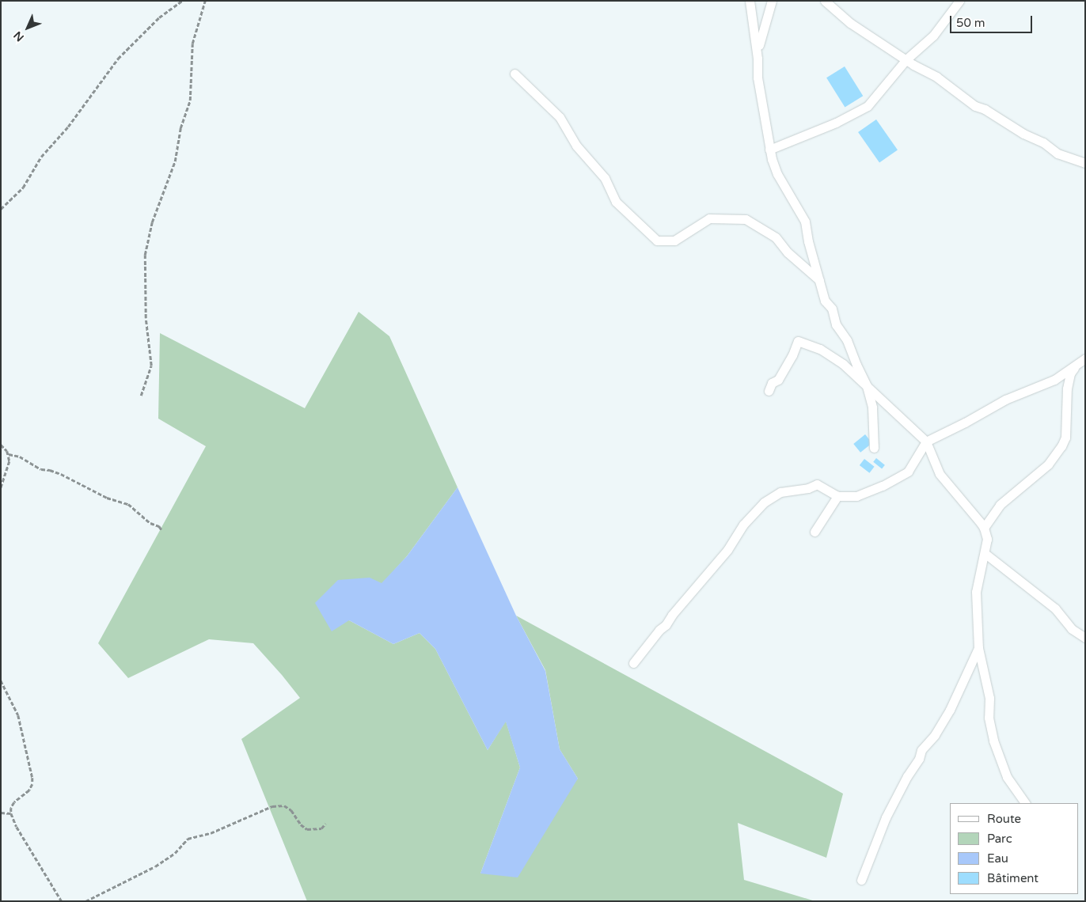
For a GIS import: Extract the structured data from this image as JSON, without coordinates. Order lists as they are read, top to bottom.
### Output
{
  "legend": [
    "Route",
    "Parc",
    "Eau",
    "Bâtiment"
  ],
  "scale_bar": "50 m",
  "north": "bottom left"
}
